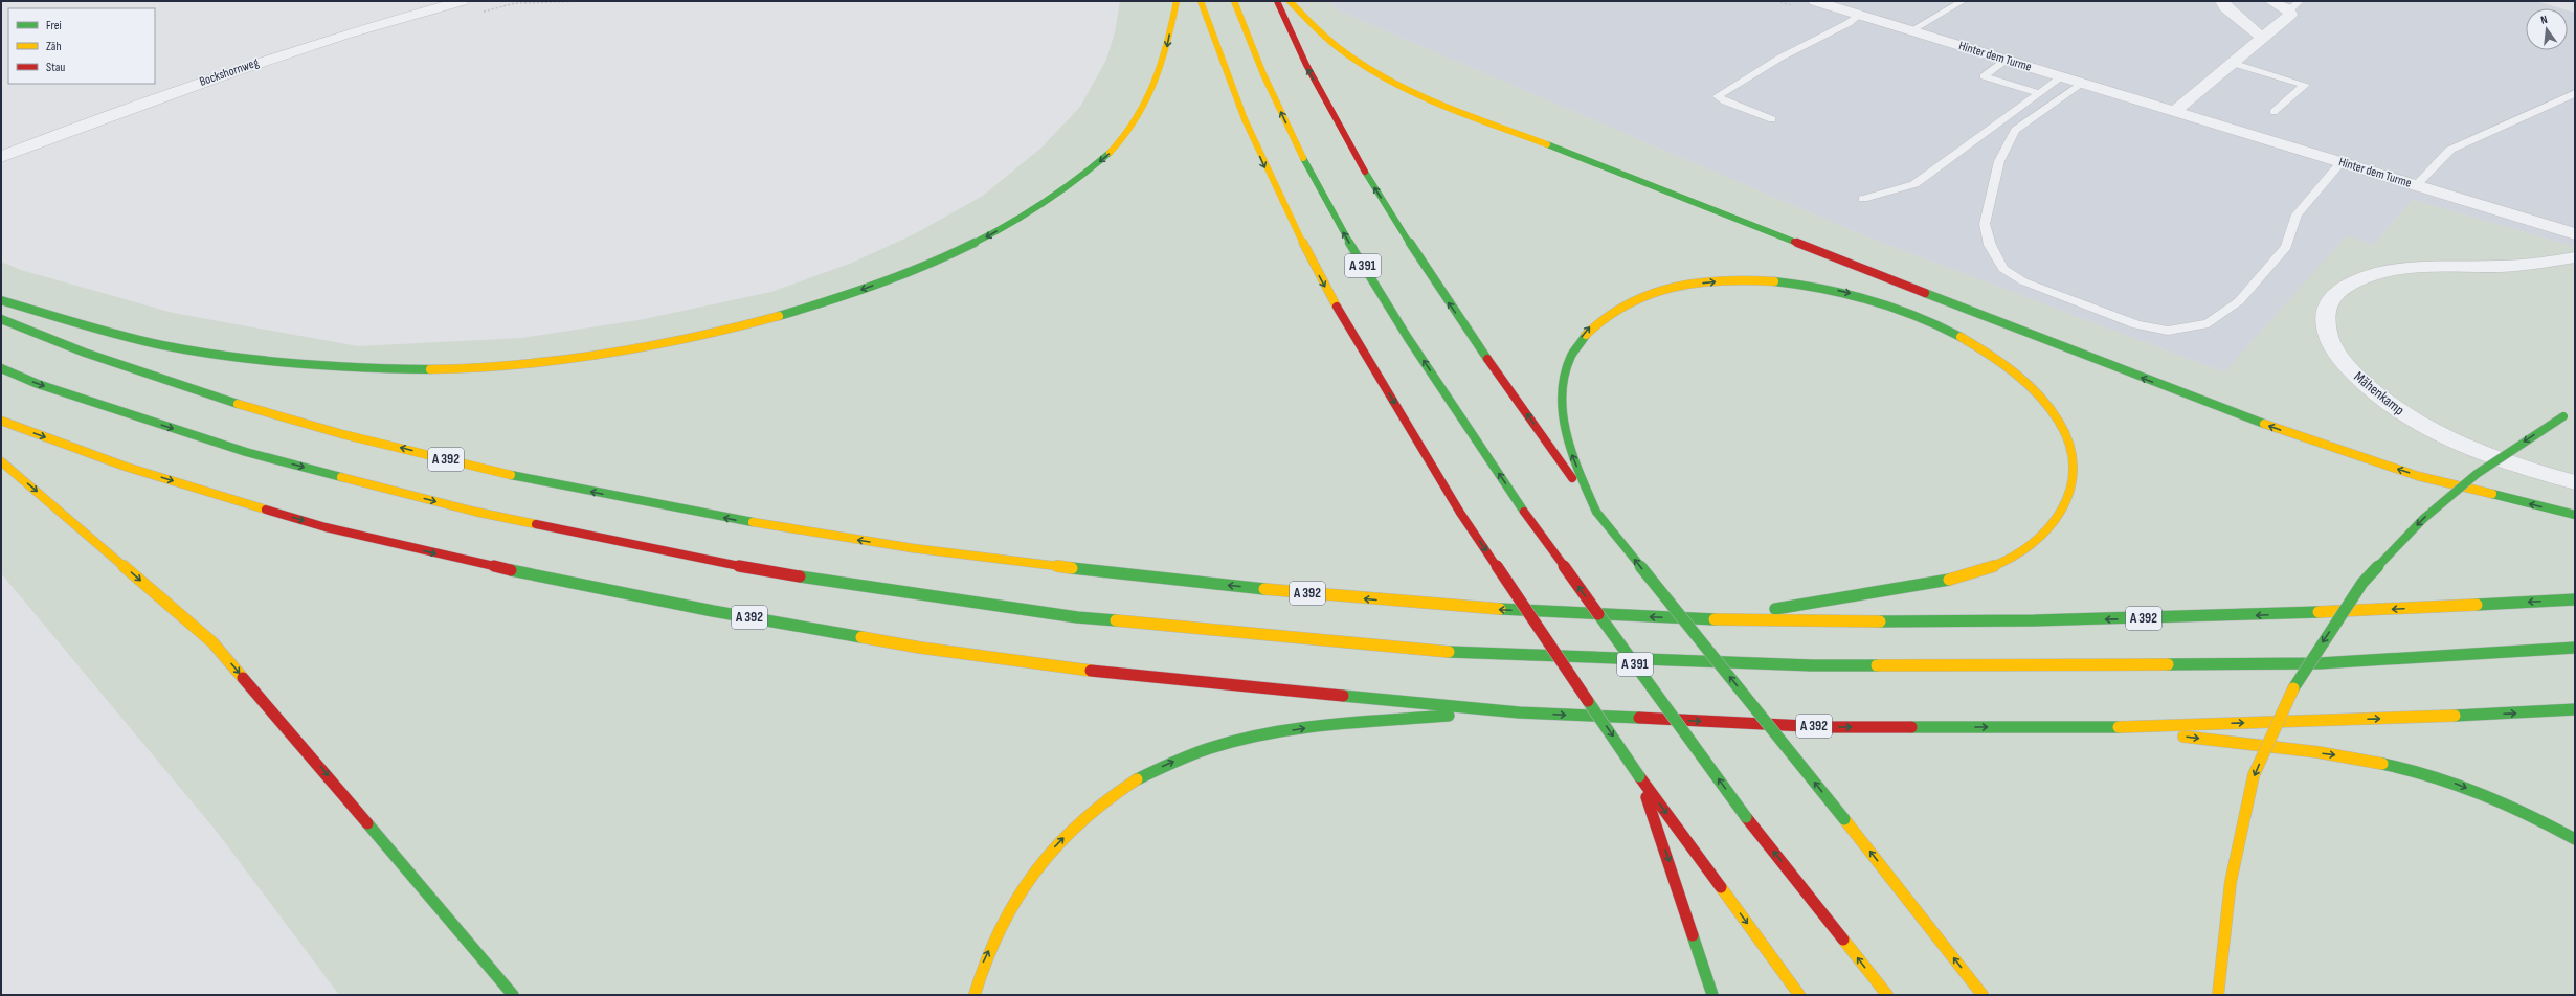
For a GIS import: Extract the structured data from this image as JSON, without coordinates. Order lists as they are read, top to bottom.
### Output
{
  "streets": {
    "highway": ["A 391", "A 392"],
    "street": ["Hinter dem Turme", "Bockshornweg", "Mähenkamp"]
  },
  "legend": ["Frei", "Zäh", "Stau"],
  "north": "top"
}
